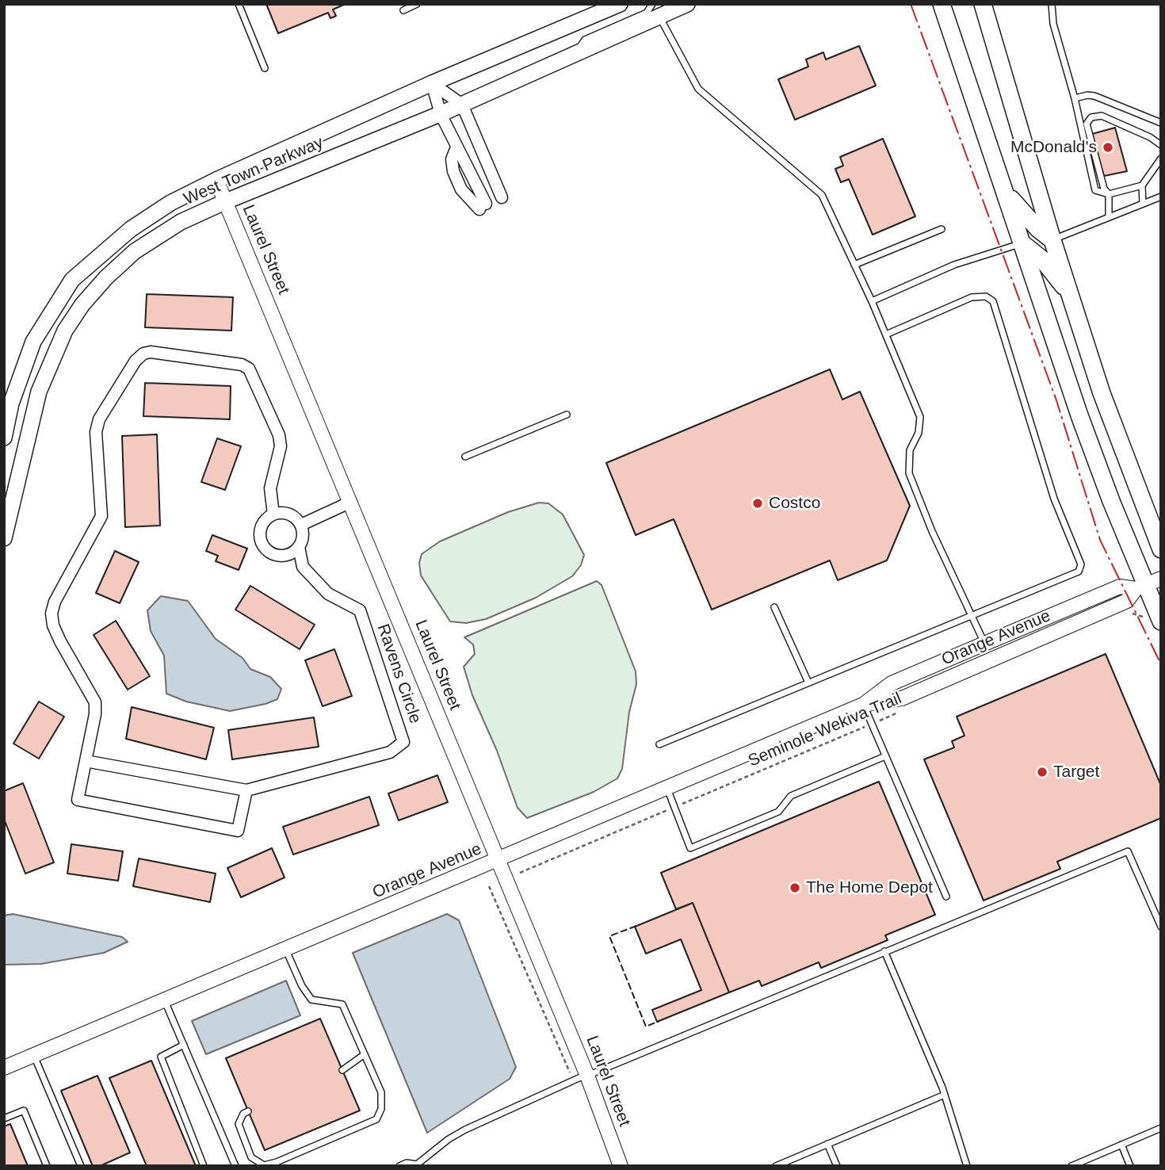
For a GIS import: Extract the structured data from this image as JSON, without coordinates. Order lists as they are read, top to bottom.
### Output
{
  "streets": {
    "main road": ["West Town Parkway"],
    "street": ["Laurel Street", "Orange Avenue", "Ravens Circle"],
    "path": ["Seminole Wekiva Trail"]
  },
  "crossings": [
    ["West Town Parkway", "Laurel Street"],
    ["Laurel Street", "Orange Avenue"]
  ],
  "places": [
    "McDonald's",
    "Costco",
    "Target",
    "The Home Depot"
  ]
}
